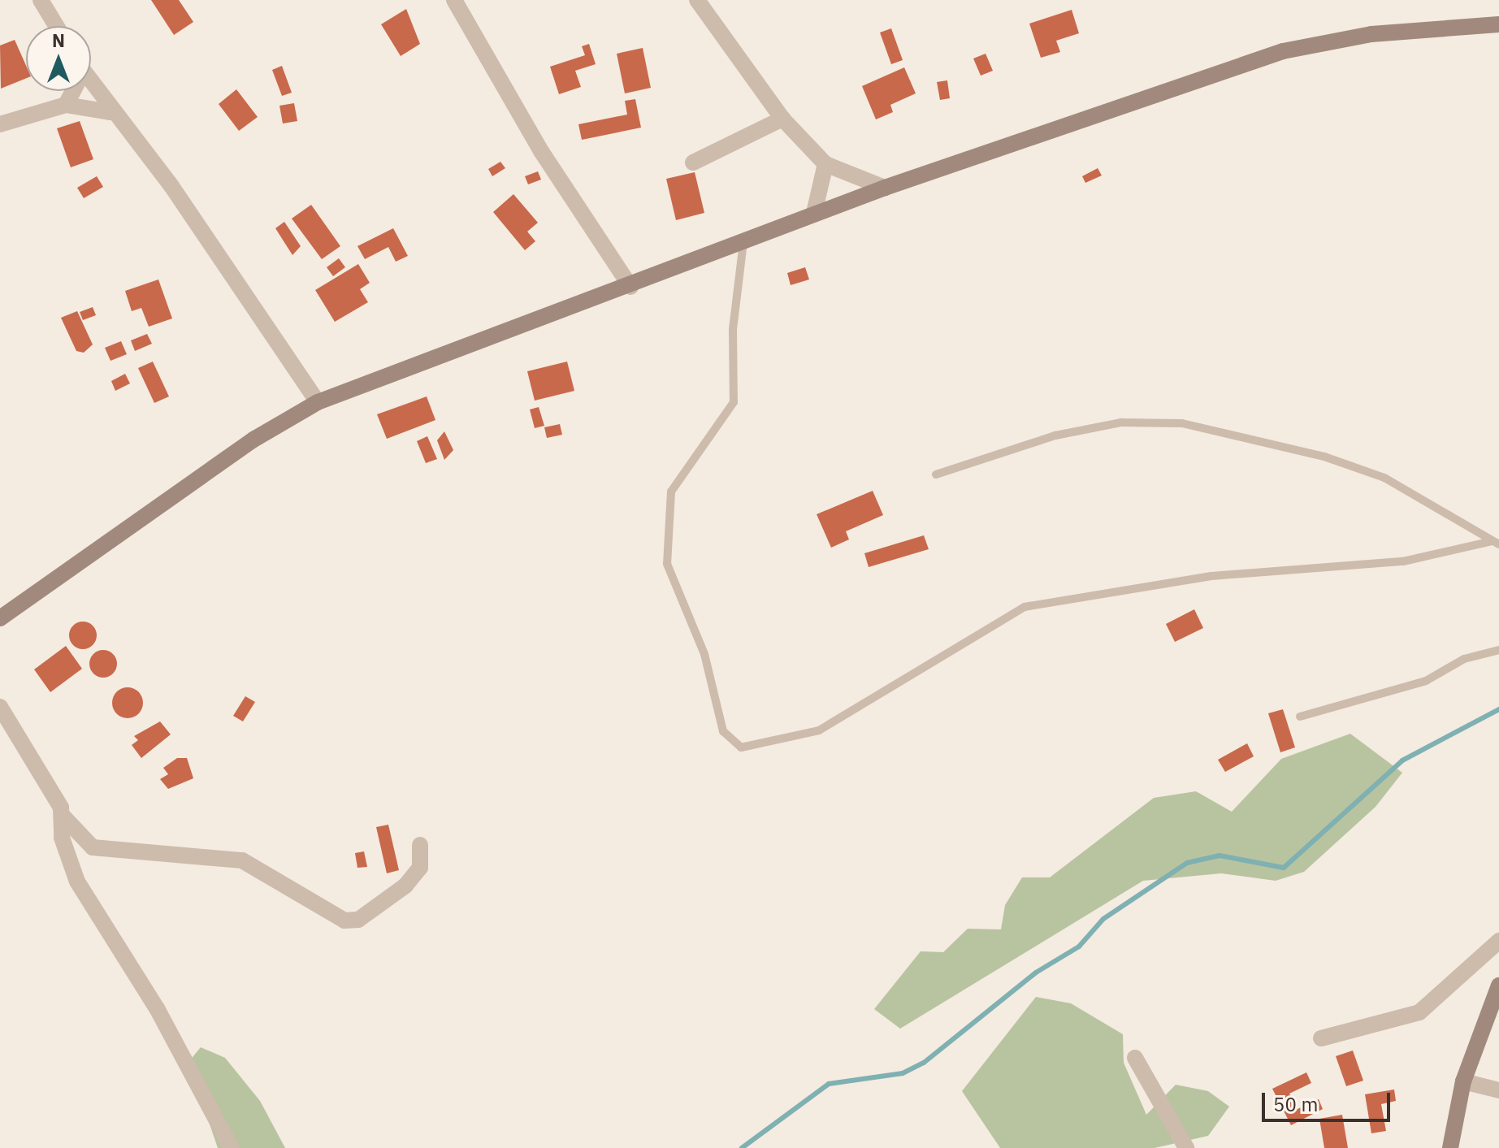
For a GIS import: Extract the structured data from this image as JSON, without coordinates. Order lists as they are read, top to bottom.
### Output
{
  "scale_bar": "50 m",
  "north": "top"
}
